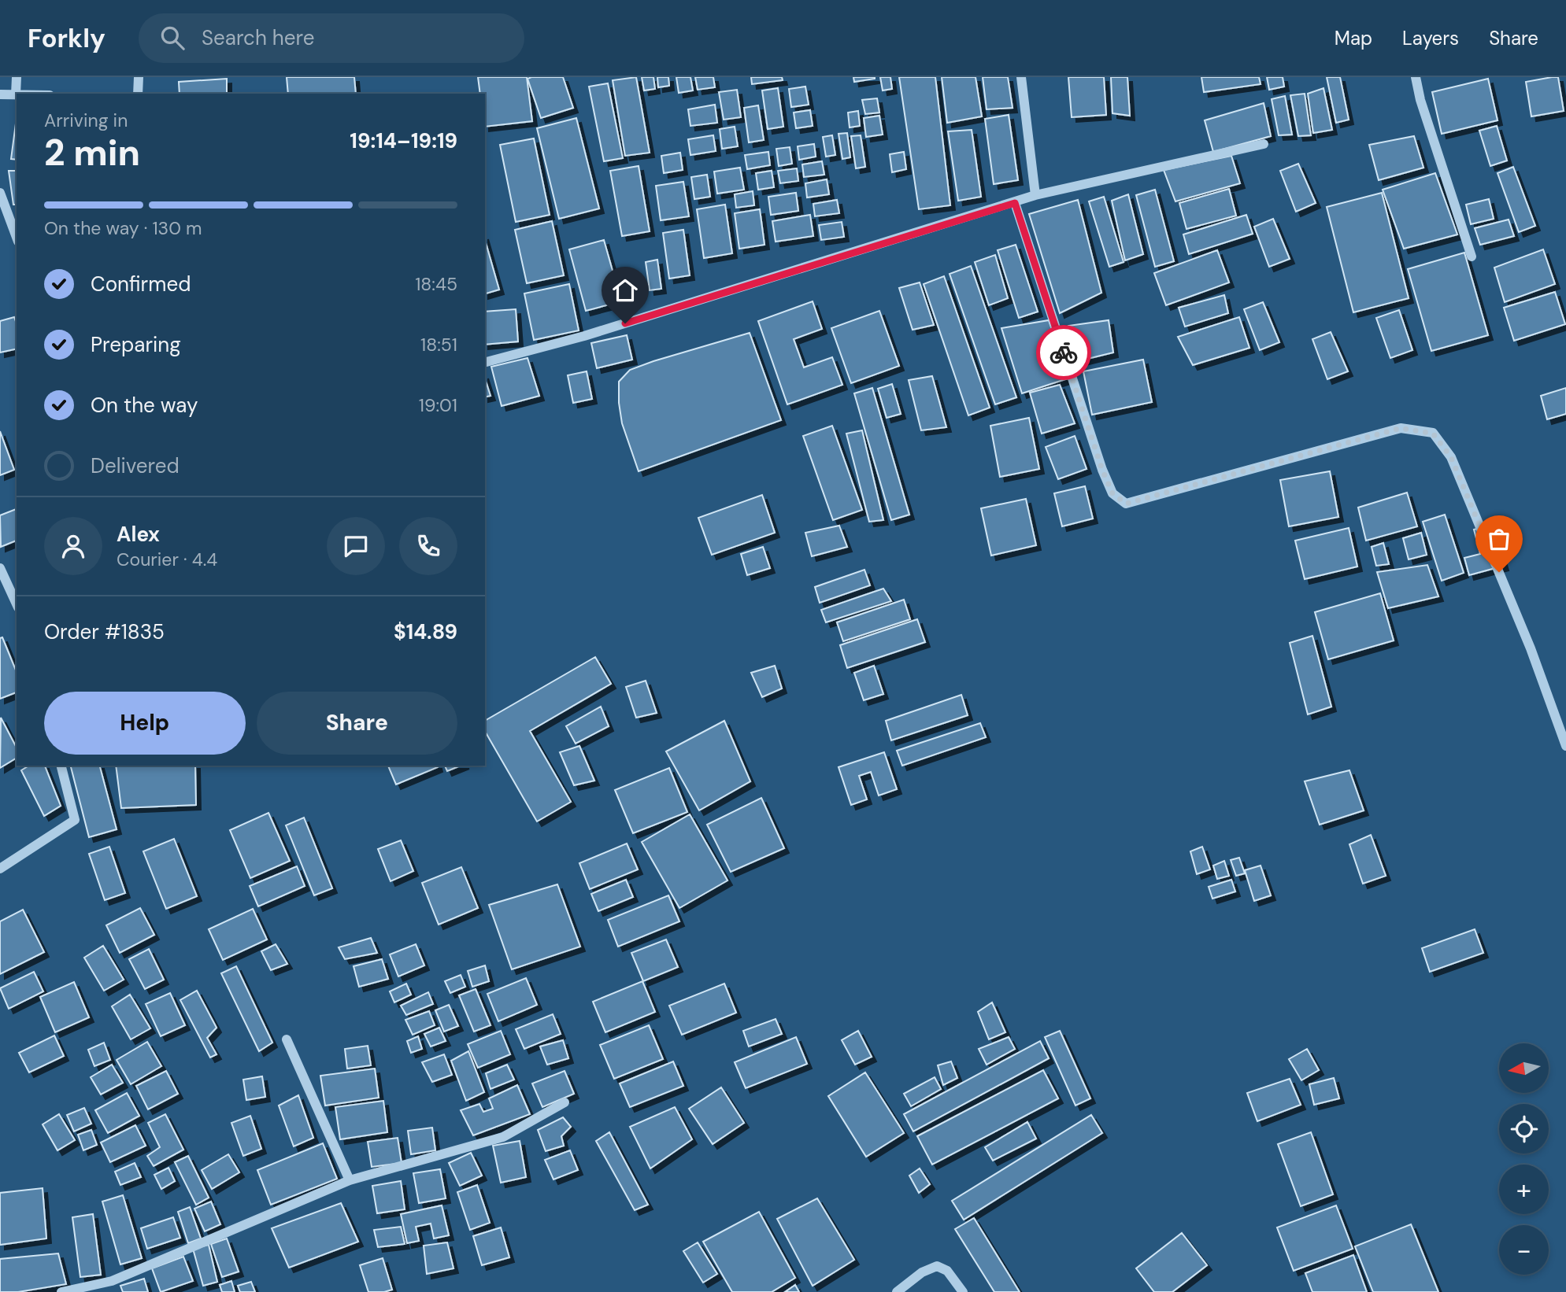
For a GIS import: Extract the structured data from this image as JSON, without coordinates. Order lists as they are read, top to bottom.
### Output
{
  "north": "left",
  "page": {
    "header": "Forkly",
    "search": "Search here",
    "nav": ["Map", "Layers", "Share"],
    "heading": ["2 min", "Arriving in", "19:14–19:19"],
    "panel": [
      "Alex",
      "Courier · 4.4",
      "Order #1835",
      "$14.89"
    ],
    "bar": "On the way · 130 m",
    "list": [
      ["Confirmed", "18:45"],
      ["Preparing", "18:51"],
      ["On the way", "19:01"],
      "Delivered"
    ],
    "buttons": ["Help", "Share"],
    "map_buttons": ["+", "−"]
  }
}
